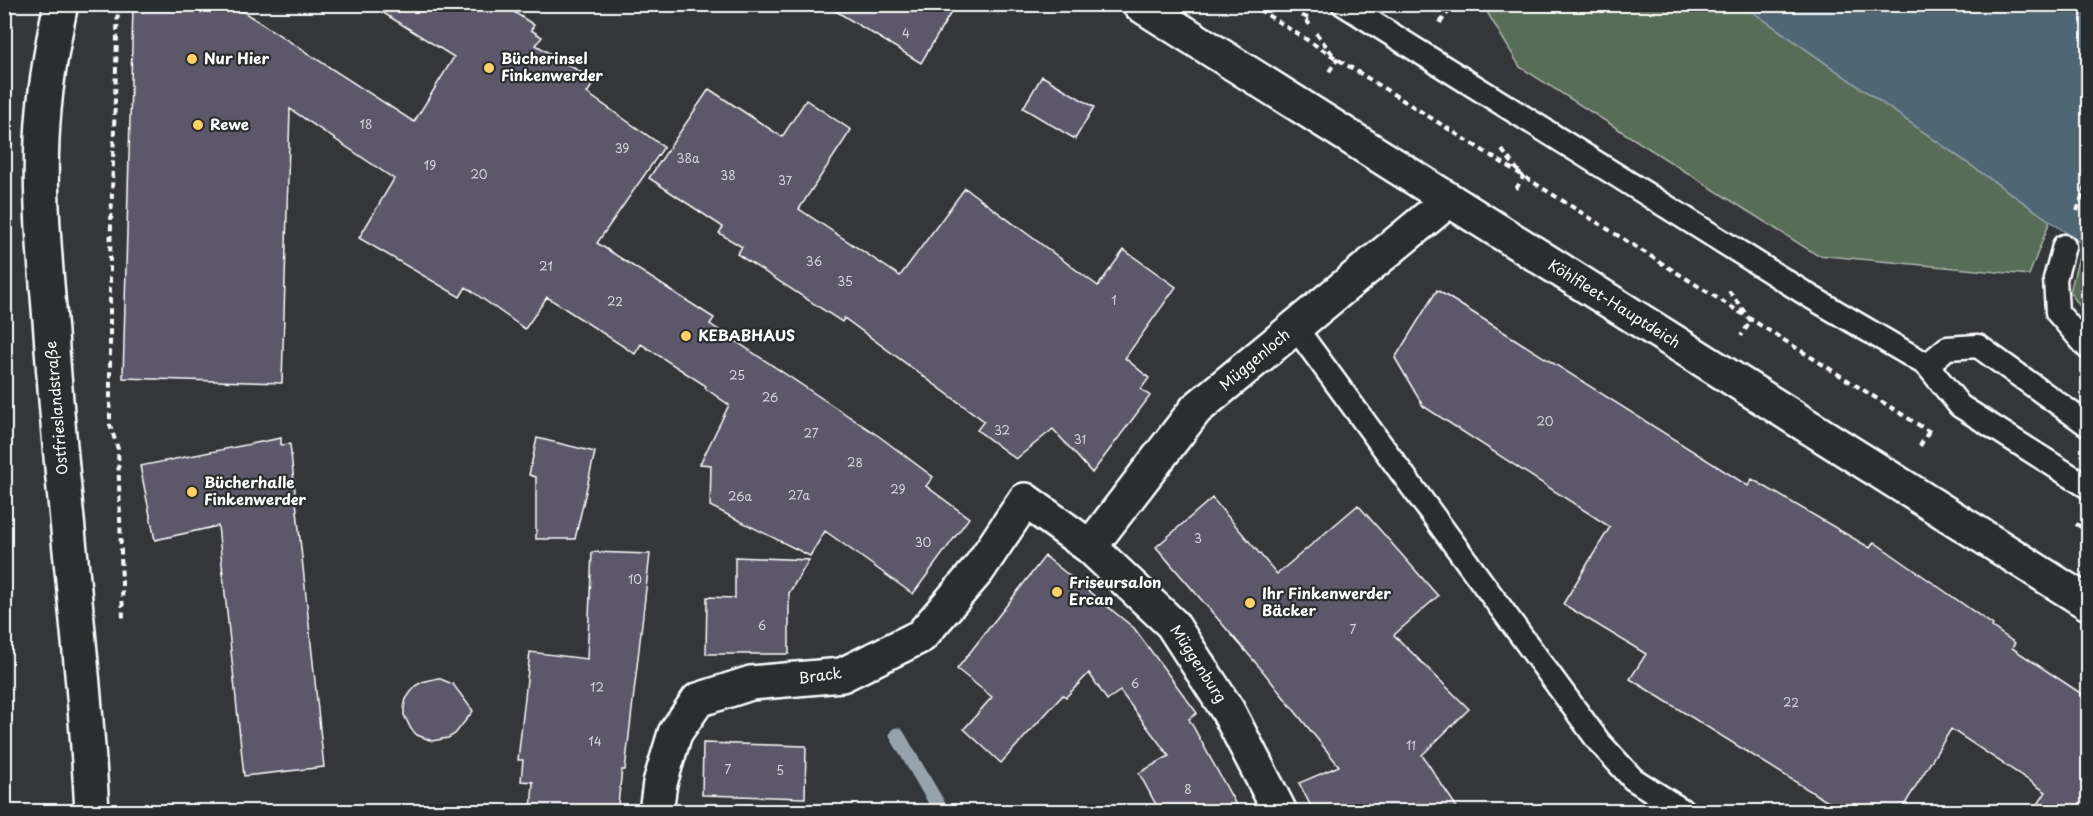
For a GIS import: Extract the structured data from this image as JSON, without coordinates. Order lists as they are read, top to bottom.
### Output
{
  "streets": {
    "street": [
      "Köhlfleet-Hauptdeich",
      "Müggenloch",
      "Ostfrieslandstraße",
      "Müggenburg",
      "Brack"
    ]
  },
  "crossings": [
    ["Köhlfleet-Hauptdeich", "Müggenloch"],
    ["Müggenloch", "Müggenburg"],
    ["Müggenburg", "Brack"]
  ],
  "places": [
    "Nur Hier",
    "Bücherinsel Finkenwerder",
    "Rewe",
    "KEBABHAUS",
    "Bücherhalle Finkenwerder",
    "Friseursalon Ercan",
    "Ihr Finkenwerder Bäcker"
  ],
  "house_numbers": [
    "4",
    "18",
    "39",
    "38a",
    "19",
    "20",
    "38",
    "37",
    "36",
    "21",
    "35",
    "1",
    "22",
    "25",
    "26",
    "20",
    "32",
    "27",
    "31",
    "28",
    "29",
    "27a",
    "26a",
    "3",
    "30",
    "10",
    "6",
    "7",
    "6",
    "12",
    "22",
    "14",
    "11",
    "7",
    "5",
    "8"
  ]
}
